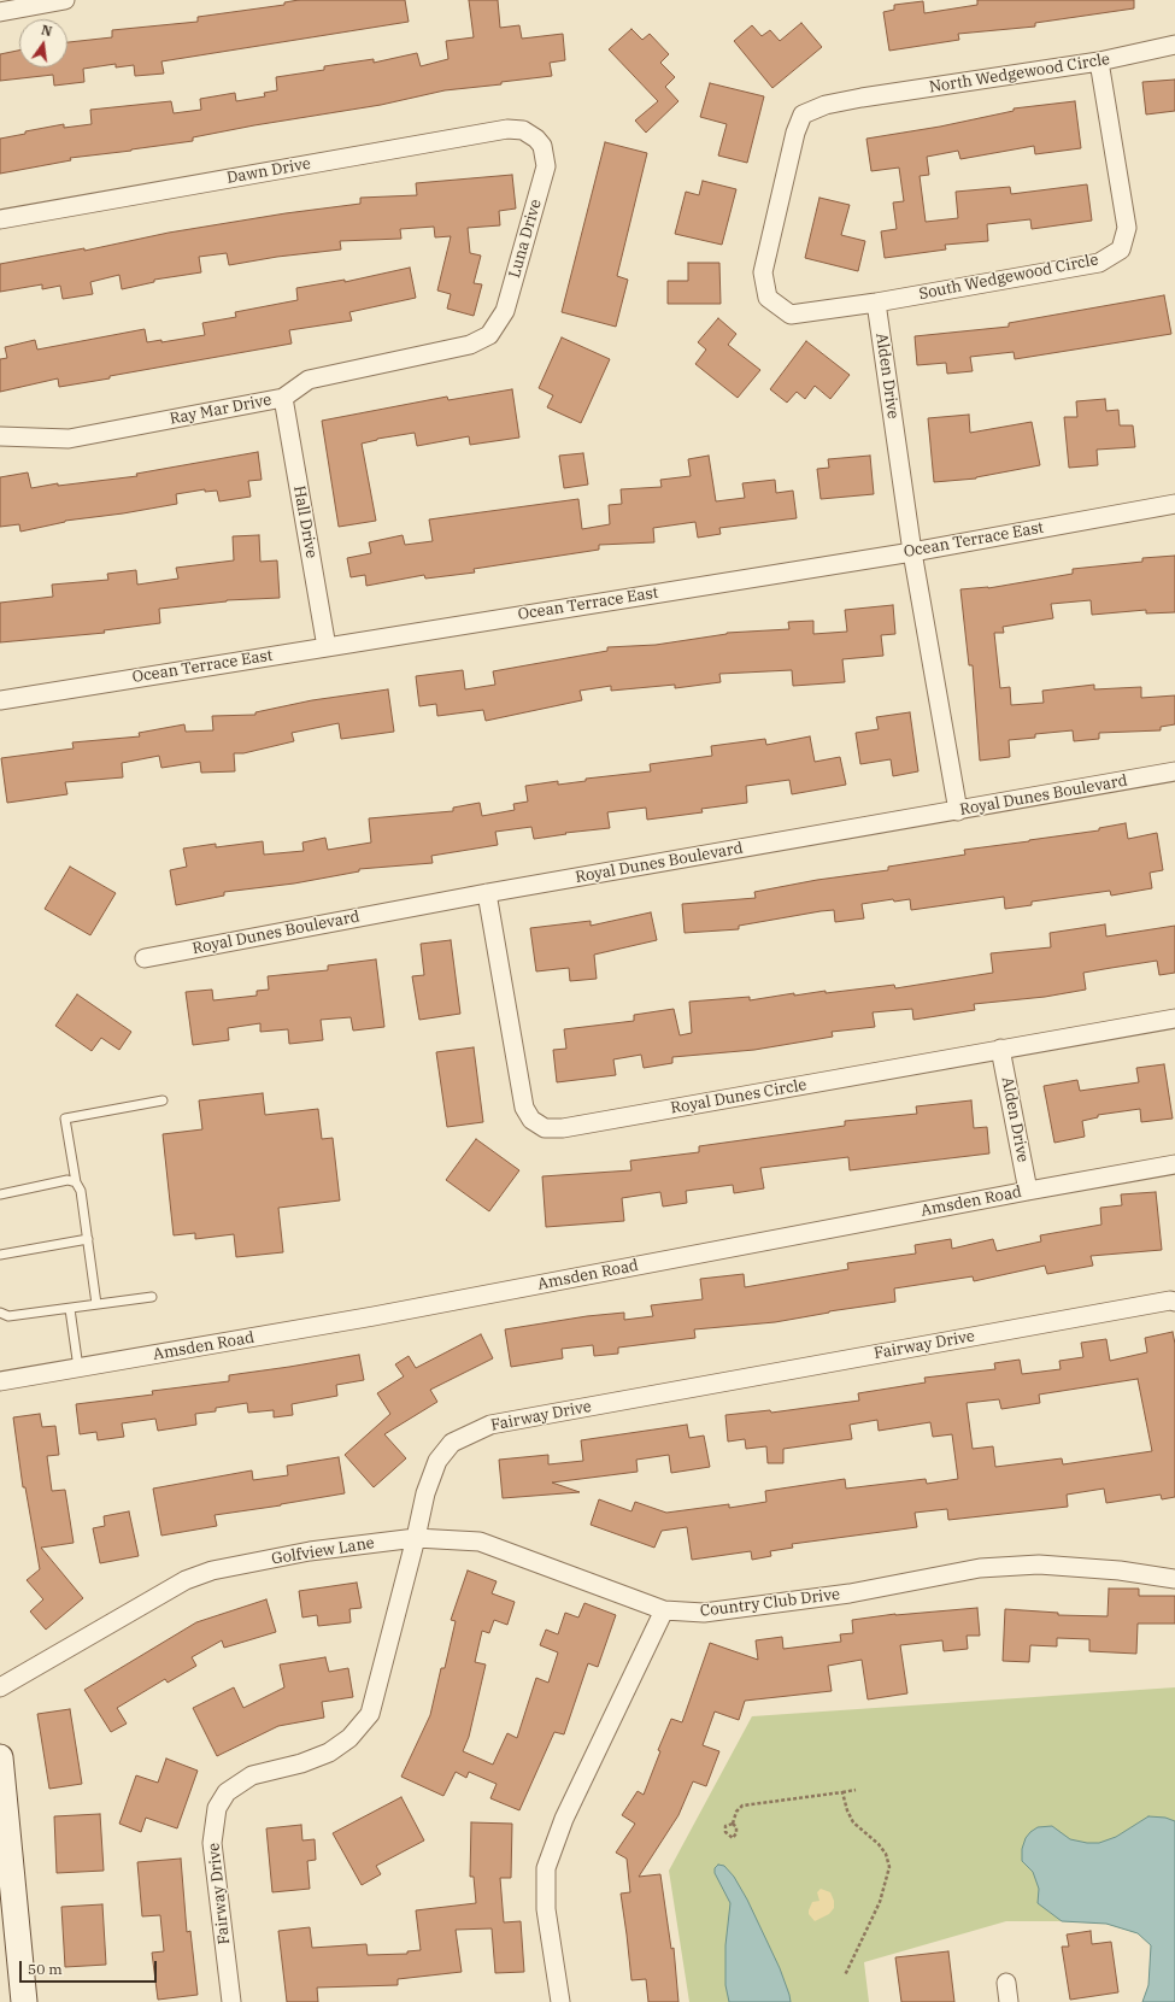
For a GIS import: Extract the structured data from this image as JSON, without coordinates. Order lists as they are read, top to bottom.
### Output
{
  "streets": {
    "street": [
      "North Wedgewood Circle",
      "Dawn Drive",
      "Luna Drive",
      "South Wedgewood Circle",
      "Alden Drive",
      "Ray Mar Drive",
      "Hall Drive",
      "Ocean Terrace East",
      "Royal Dunes Boulevard",
      "Royal Dunes Circle",
      "Amsden Road",
      "Fairway Drive",
      "Golfview Lane",
      "Country Club Drive"
    ]
  },
  "crossings": [
    ["North Wedgewood Circle", "South Wedgewood Circle"],
    ["North Wedgewood Circle", "Alden Drive"],
    ["Dawn Drive", "Luna Drive"],
    ["Luna Drive", "Ray Mar Drive"],
    ["South Wedgewood Circle", "Alden Drive"],
    ["Alden Drive", "Ocean Terrace East"],
    ["Alden Drive", "Royal Dunes Boulevard"],
    ["Alden Drive", "Royal Dunes Circle"],
    ["Alden Drive", "Amsden Road"],
    ["Ray Mar Drive", "Hall Drive"],
    ["Hall Drive", "Ocean Terrace East"],
    ["Royal Dunes Boulevard", "Royal Dunes Circle"],
    ["Fairway Drive", "Golfview Lane"],
    ["Golfview Lane", "Country Club Drive"]
  ],
  "scale_bar": "50 m",
  "north": "top"
}
